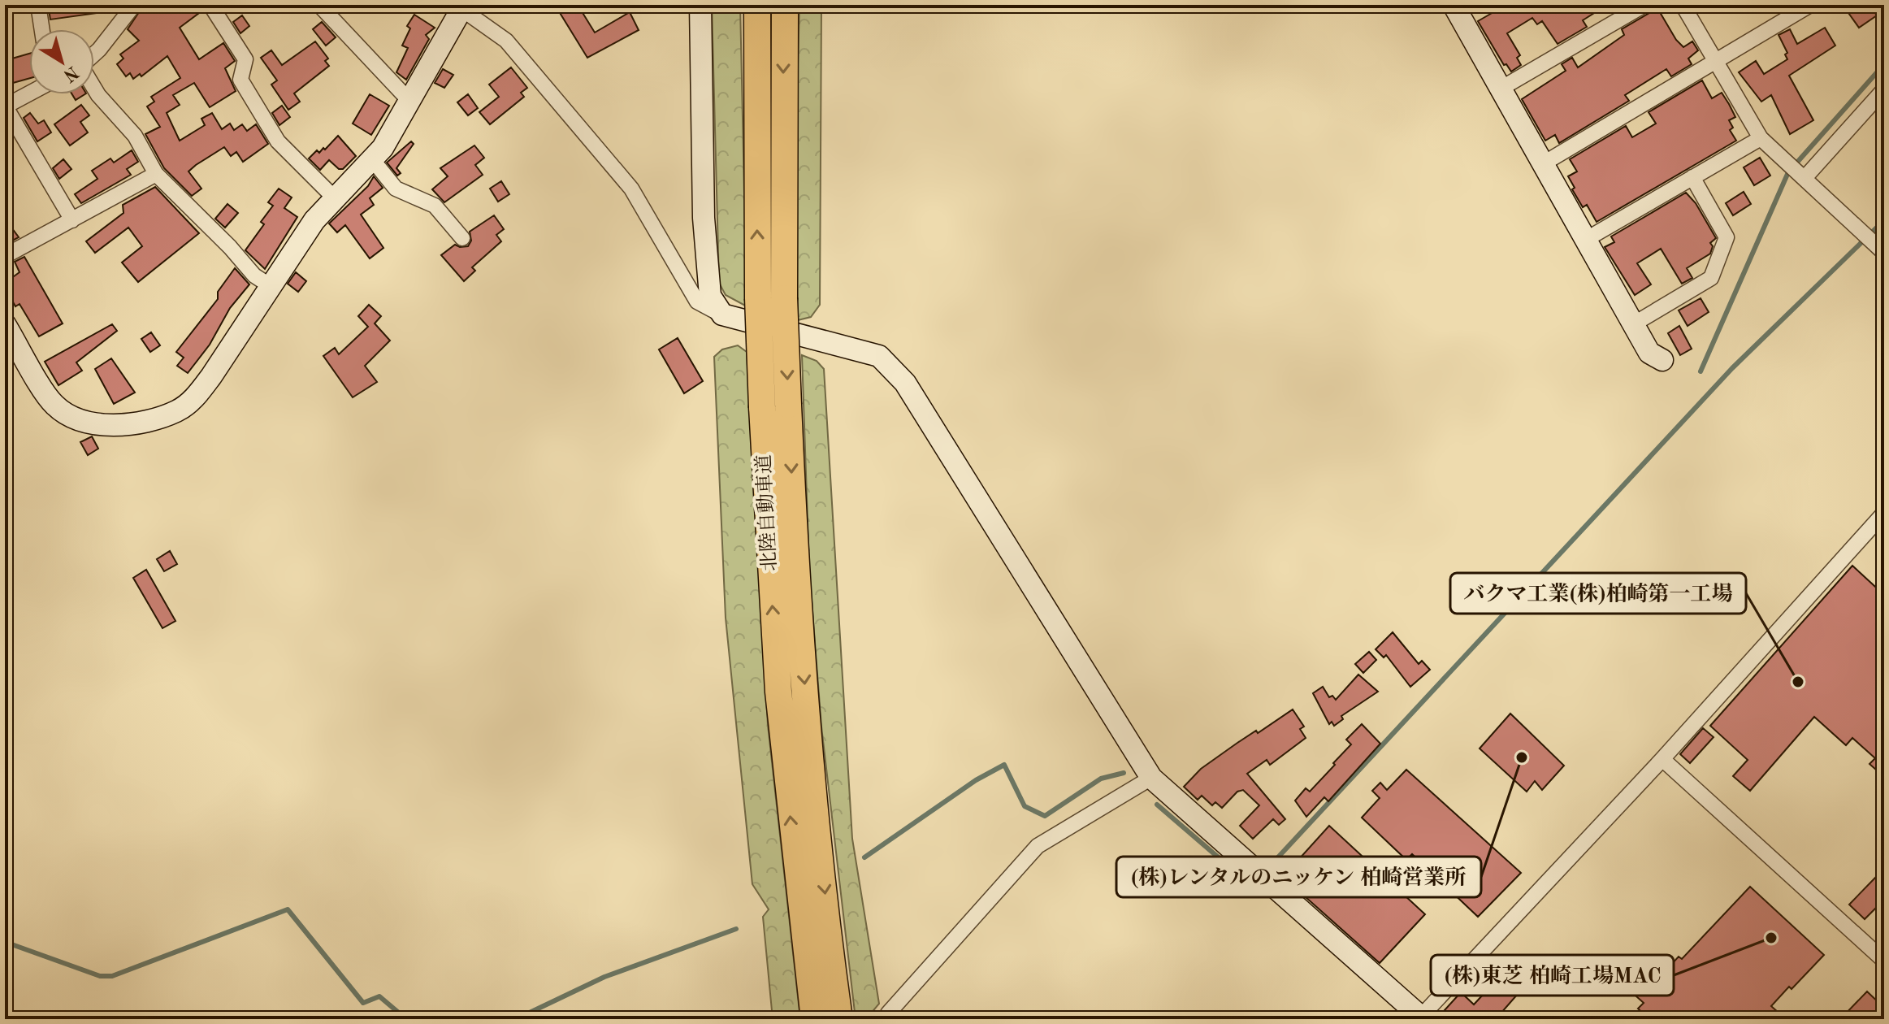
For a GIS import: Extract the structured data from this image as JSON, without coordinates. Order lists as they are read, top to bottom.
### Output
{
  "streets": {
    "highway": ["北陸自動車道"]
  },
  "places": ["バクマ工業(株)柏崎第一工場", "(株)レンタルのニッケン 柏崎営業所", "(株)東芝 柏崎工場MAC"],
  "north": "bottom right"
}
